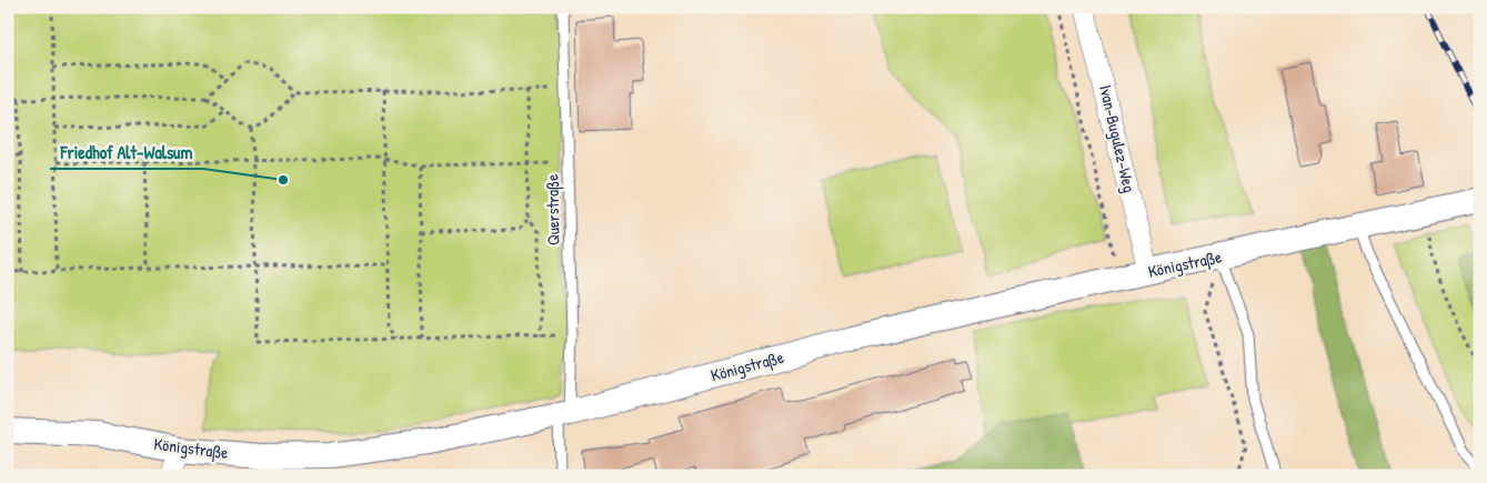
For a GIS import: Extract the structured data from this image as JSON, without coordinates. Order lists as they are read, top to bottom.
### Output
{
  "streets": {
    "street": ["Ivan-Bugulez-Weg", "Königstraße"],
    "lane": ["Querstraße"]
  },
  "crossings": [
    ["Ivan-Bugulez-Weg", "Königstraße"],
    ["Querstraße", "Königstraße"]
  ],
  "places": ["Friedhof Alt-Walsum"]
}
